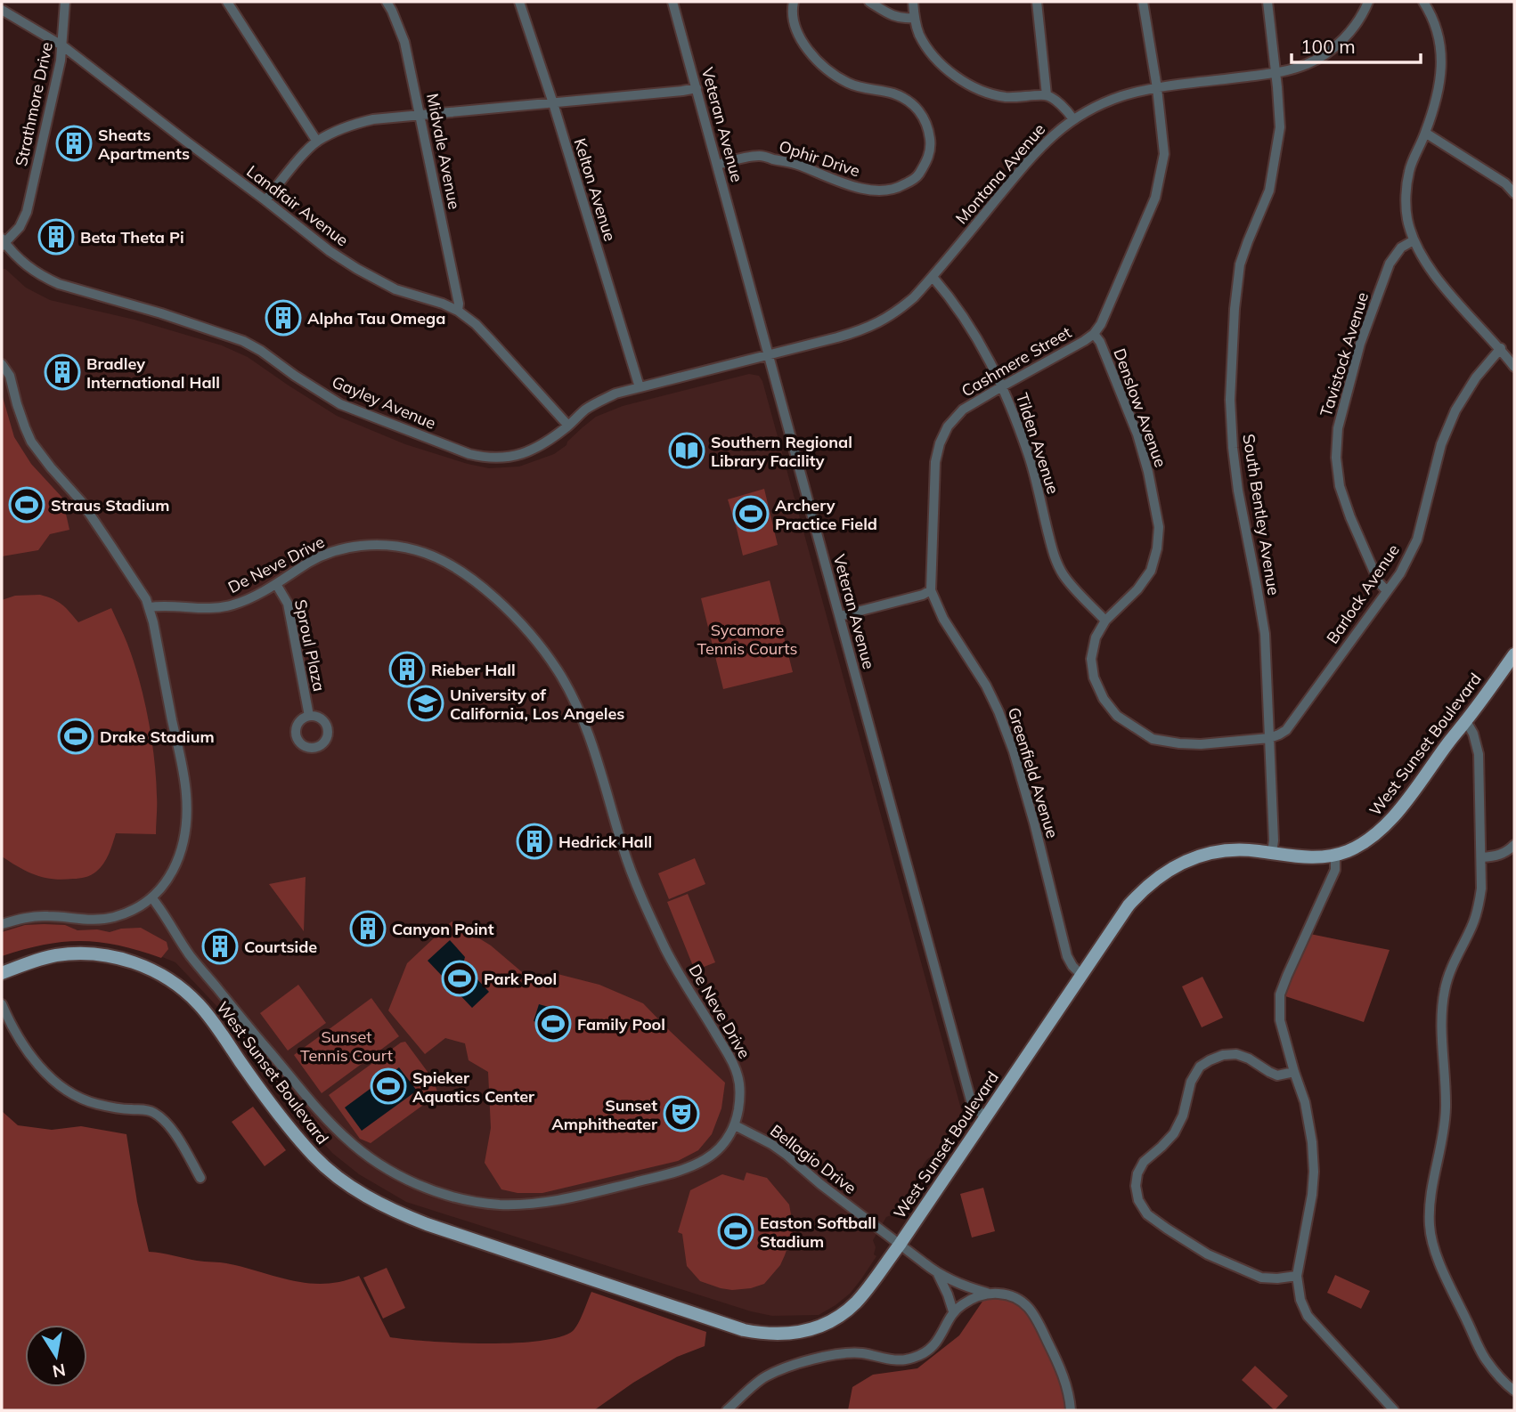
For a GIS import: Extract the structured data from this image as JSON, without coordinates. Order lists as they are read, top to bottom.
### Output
{
  "streets": {
    "main road": ["West Sunset Boulevard"],
    "street": [
      "Strathmore Drive",
      "Veteran Avenue",
      "Midvale Avenue",
      "Ophir Drive",
      "Montana Avenue",
      "Kelton Avenue",
      "Landfair Avenue",
      "Tavistock Avenue",
      "Cashmere Street",
      "Gayley Avenue",
      "Denslow Avenue",
      "Tilden Avenue",
      "South Bentley Avenue",
      "De Neve Drive",
      "Barlock Avenue",
      "Sproul Plaza",
      "Greenfield Avenue",
      "Bellagio Drive"
    ]
  },
  "crossings": [
    ["Strathmore Drive", "Landfair Avenue"],
    ["Strathmore Drive", "Gayley Avenue"],
    ["Veteran Avenue", "Ophir Drive"],
    ["Veteran Avenue", "Montana Avenue"],
    ["Veteran Avenue", "Gayley Avenue"],
    ["Veteran Avenue", "West Sunset Boulevard"],
    ["Midvale Avenue", "Landfair Avenue"],
    ["Montana Avenue", "Cashmere Street"],
    ["Montana Avenue", "Gayley Avenue"],
    ["Montana Avenue", "Tilden Avenue"],
    ["Montana Avenue", "South Bentley Avenue"],
    ["Kelton Avenue", "Gayley Avenue"],
    ["Landfair Avenue", "Gayley Avenue"],
    ["Tavistock Avenue", "Barlock Avenue"],
    ["Cashmere Street", "Denslow Avenue"],
    ["Cashmere Street", "Tilden Avenue"],
    ["Cashmere Street", "Greenfield Avenue"],
    ["Denslow Avenue", "Tilden Avenue"],
    ["Denslow Avenue", "South Bentley Avenue"],
    ["Denslow Avenue", "Barlock Avenue"],
    ["South Bentley Avenue", "Barlock Avenue"],
    ["South Bentley Avenue", "West Sunset Boulevard"],
    ["De Neve Drive", "Sproul Plaza"],
    ["De Neve Drive", "Bellagio Drive"],
    ["West Sunset Boulevard", "Greenfield Avenue"],
    ["West Sunset Boulevard", "Bellagio Drive"]
  ],
  "parks": ["Sycamore Tennis Courts", "Sunset Tennis Court"],
  "places": {
    "building": [
      "Sheats Apartments",
      "Beta Theta Pi",
      "Alpha Tau Omega",
      "Bradley International Hall",
      "Rieber Hall",
      "Hedrick Hall",
      "Canyon Point",
      "Courtside"
    ],
    "library": ["Southern Regional Library Facility"],
    "sports": [
      "Straus Stadium",
      "Archery Practice Field",
      "Drake Stadium",
      "Park Pool",
      "Family Pool",
      "Spieker Aquatics Center",
      "Easton Softball Stadium"
    ],
    "school or university": ["University of California, Los Angeles"],
    "theatre": ["Sunset Amphitheater"]
  },
  "scale_bar": "100 m",
  "north": "bottom"
}
